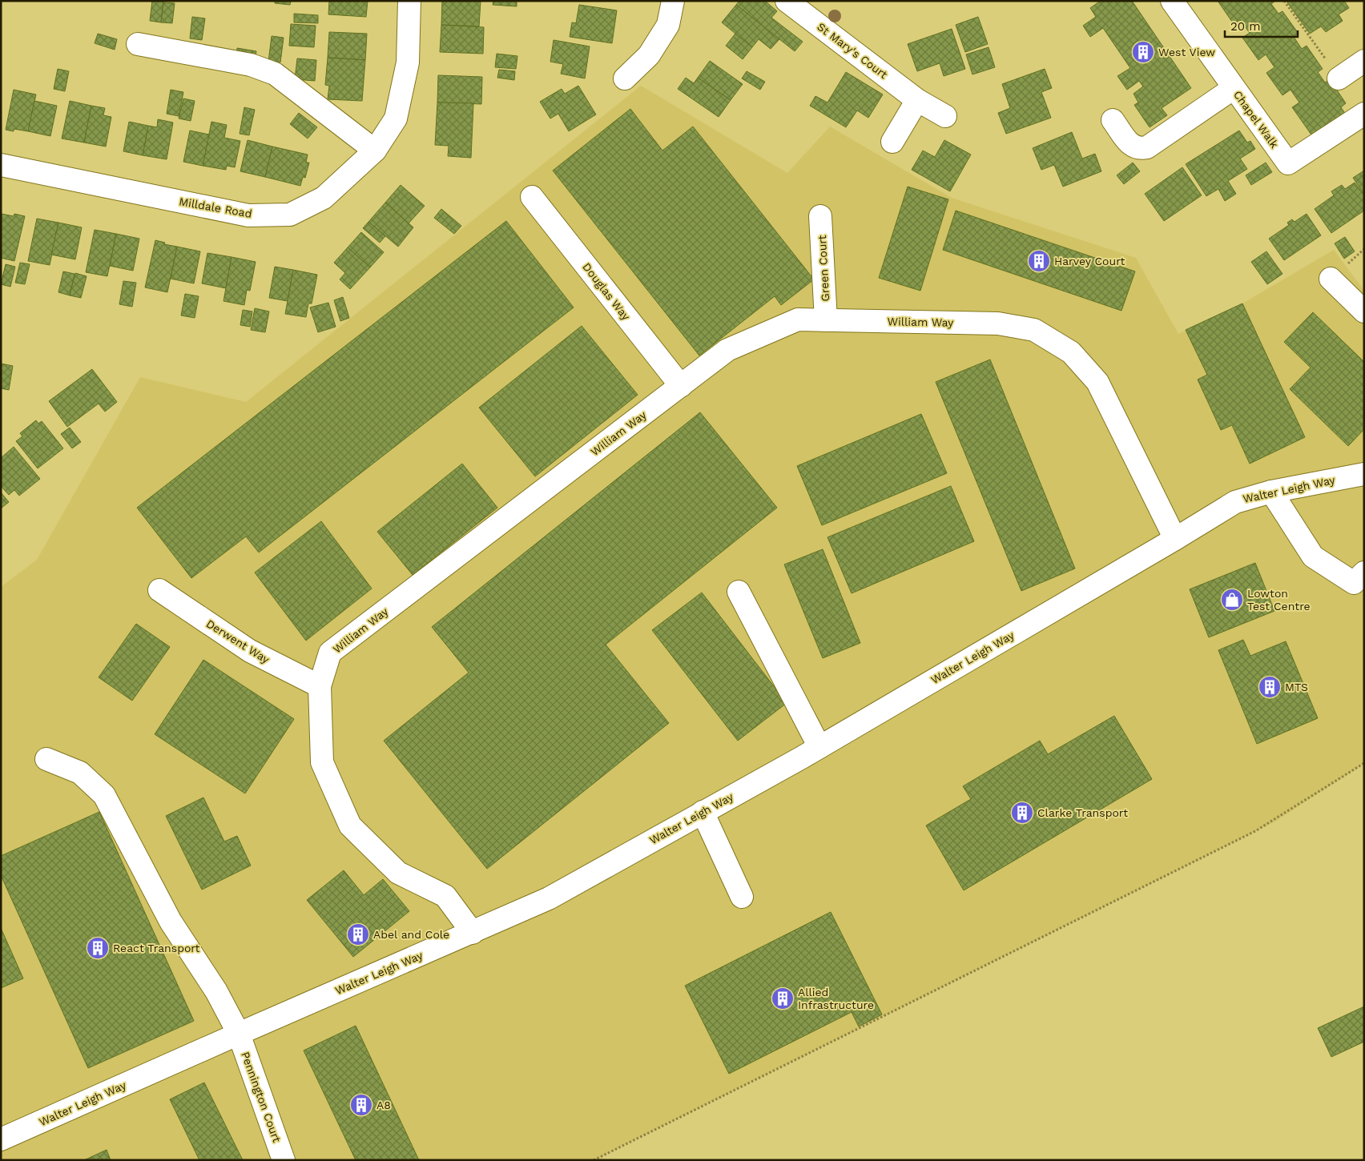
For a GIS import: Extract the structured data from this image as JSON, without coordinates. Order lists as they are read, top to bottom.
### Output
{
  "streets": {
    "street": [
      "St Mary's Court",
      "Chapel Walk",
      "Milldale Road",
      "Green Court",
      "Douglas Way",
      "William Way",
      "Walter Leigh Way",
      "Derwent Way",
      "Pennington Court"
    ]
  },
  "crossings": [
    ["Green Court", "William Way"],
    ["Douglas Way", "William Way"],
    ["William Way", "Walter Leigh Way"],
    ["William Way", "Derwent Way"],
    ["Walter Leigh Way", "Pennington Court"]
  ],
  "places": {
    "building": [
      "West View",
      "Harvey Court",
      "MTS",
      "Clarke Transport",
      "Abel and Cole",
      "React Transport",
      "Allied Infrastructure",
      "A8"
    ],
    "shop": ["Lowton Test Centre"]
  },
  "scale_bar": "20 m"
}
